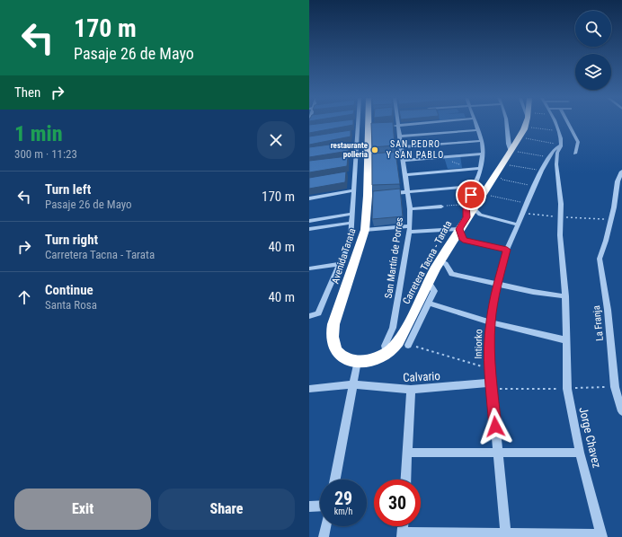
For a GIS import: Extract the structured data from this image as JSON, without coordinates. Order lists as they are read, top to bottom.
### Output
{
  "streets": {
    "highway": ["Avenida Tarata", "Carretera Tacna - Tarata"],
    "street": [
      "San Martín de Porres",
      "La Franja",
      "Intiorko",
      "Calvario",
      "Jorge Chavez"
    ]
  },
  "crossings": [
    ["Avenida Tarata", "Carretera Tacna - Tarata"],
    ["San Martín de Porres", "Carretera Tacna - Tarata"],
    ["Intiorko", "Calvario"],
    ["Intiorko", "Jorge Chavez"]
  ],
  "districts": ["SAN PEDRO Y SAN PABLO"],
  "places": ["restaurante polleria"],
  "page": {
    "turn": ["170 m", "Pasaje 26 de Mayo"],
    "then": "Then",
    "heading": ["1 min", "300 m · 11:23"],
    "list": [
      {
        "name": "Turn left",
        "note": "Pasaje 26 de Mayo",
        "value": "170 m"
      },
      {
        "name": "Turn right",
        "note": "Carretera Tacna - Tarata",
        "value": "40 m"
      },
      {
        "name": "Continue",
        "note": "Santa Rosa",
        "value": "40 m"
      }
    ],
    "speed": "29 km/h",
    "limit": "30",
    "buttons": ["Exit", "Share"]
  }
}
